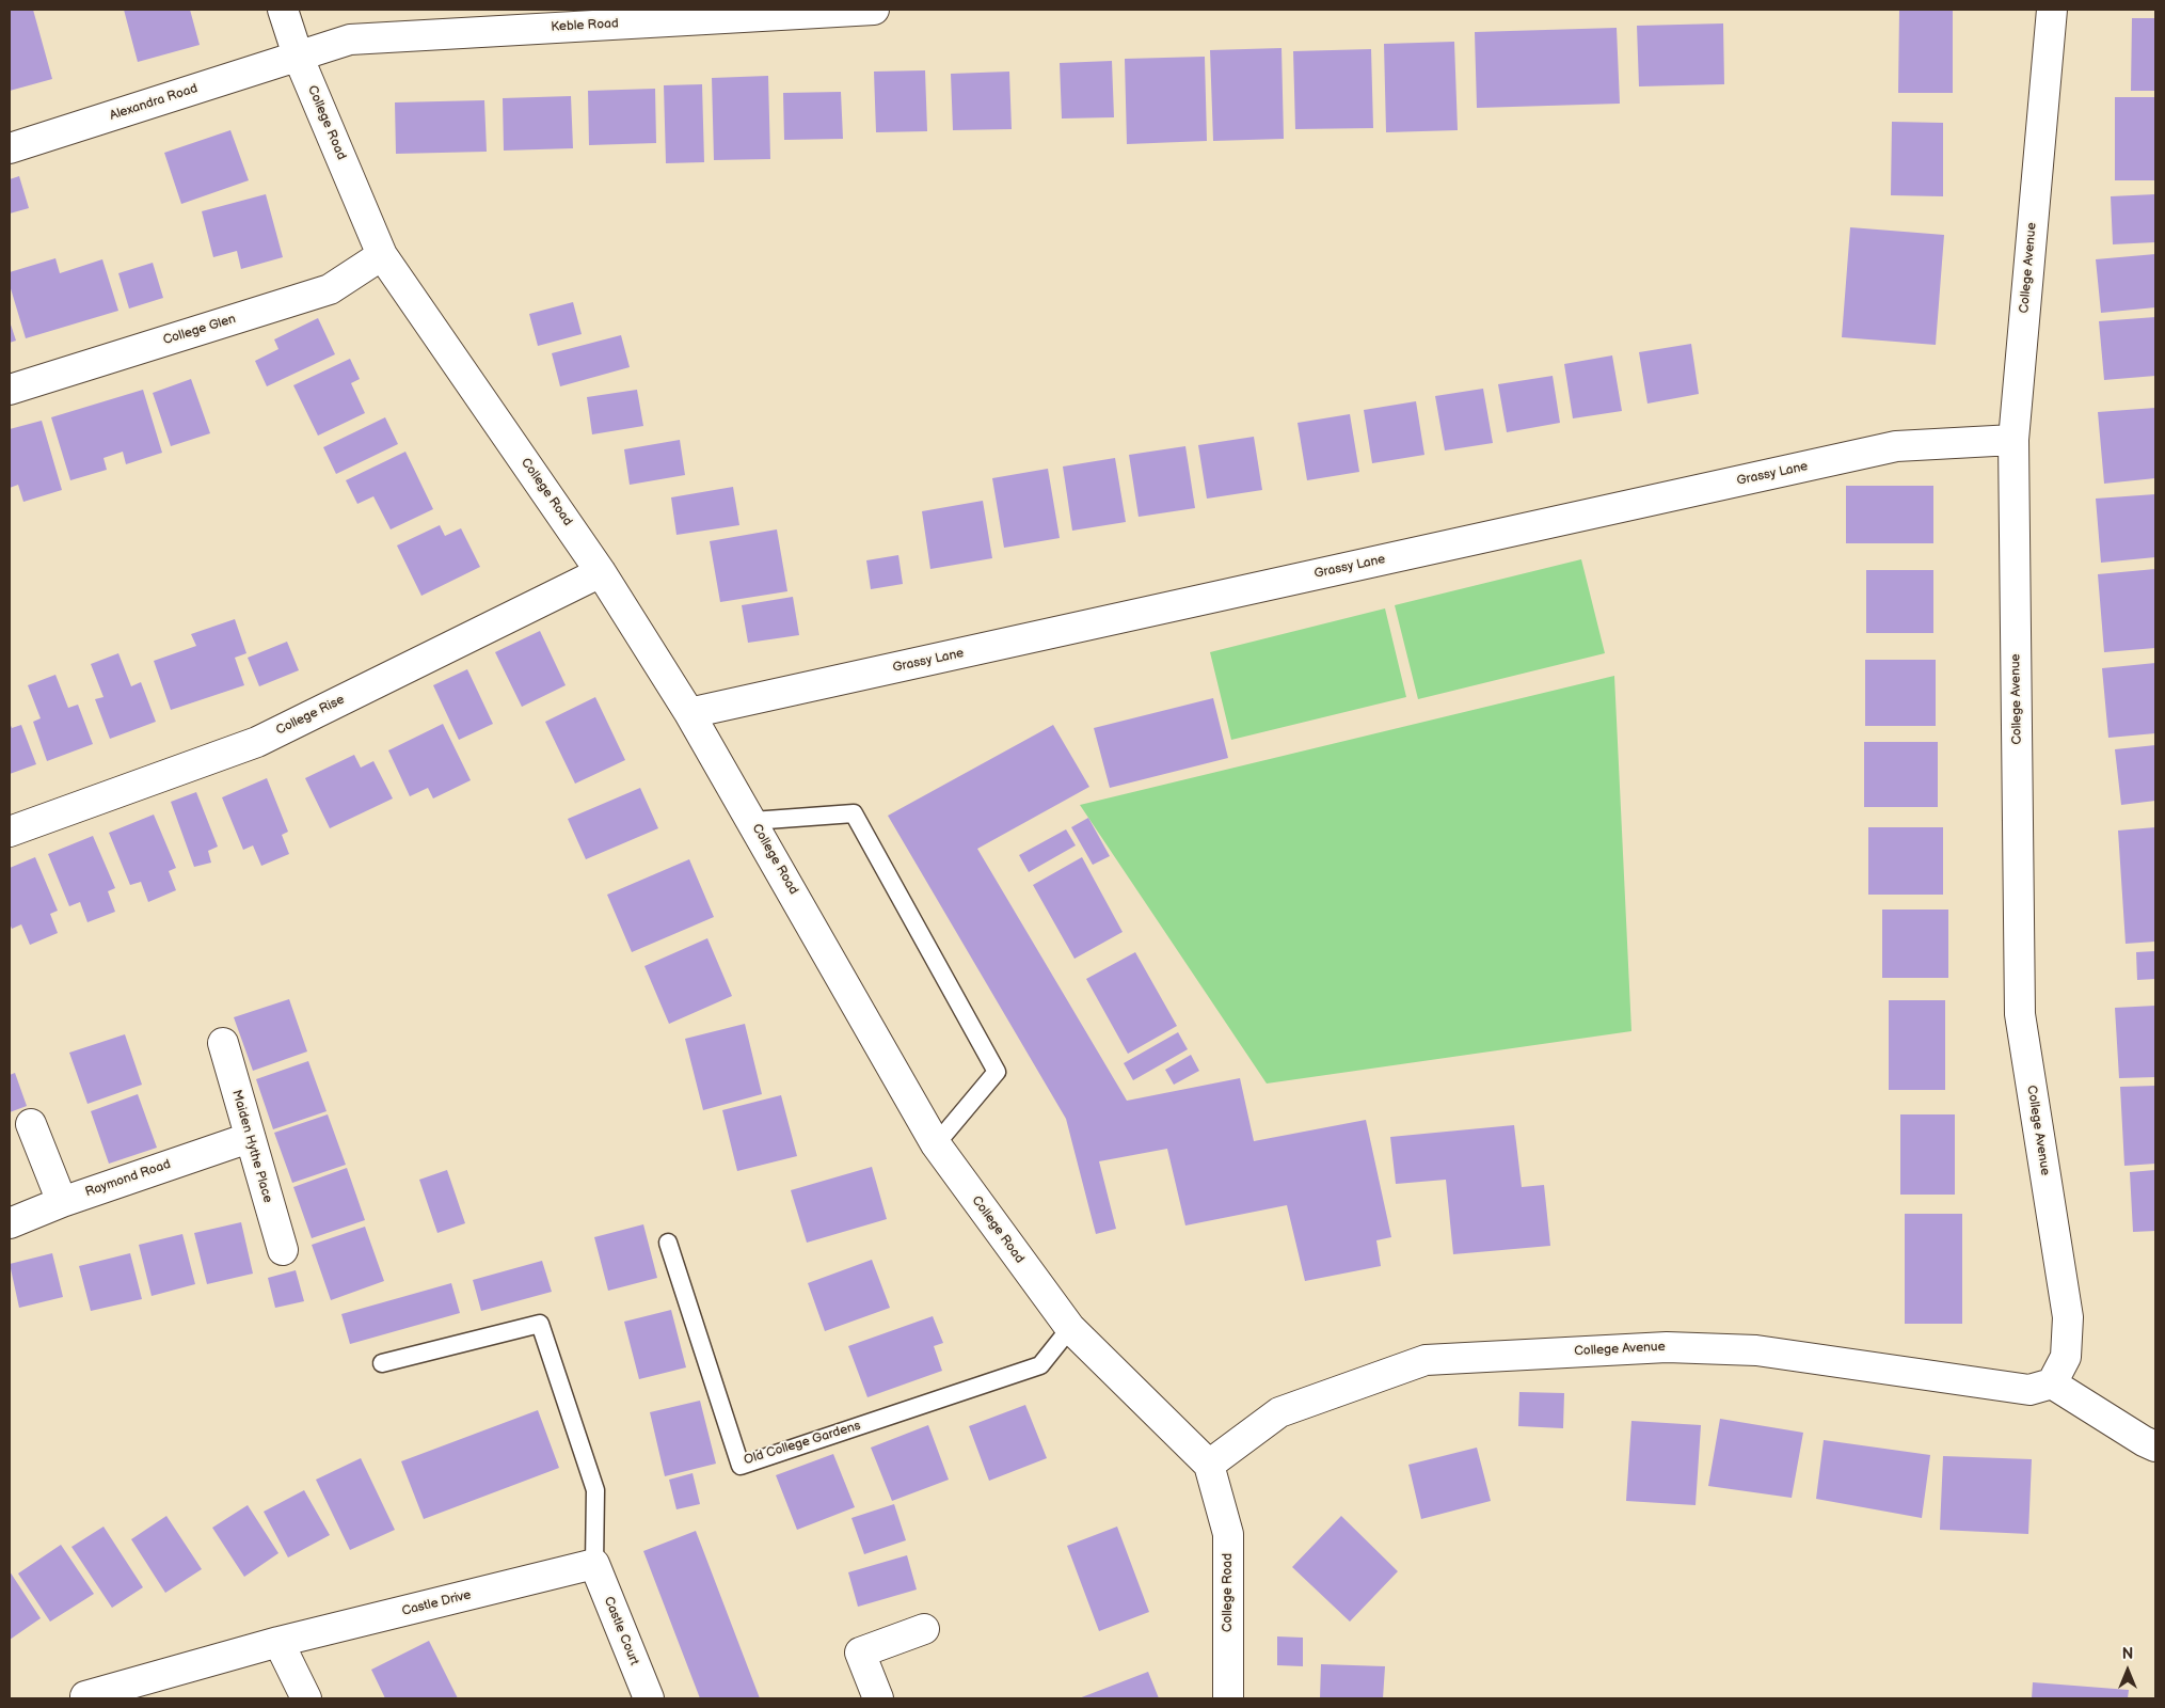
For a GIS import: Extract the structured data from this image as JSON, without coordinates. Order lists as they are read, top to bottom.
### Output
{
  "streets": {
    "street": [
      "Keble Road",
      "Alexandra Road",
      "College Road",
      "College Avenue",
      "College Glen",
      "Grassy Lane",
      "College Rise",
      "Maiden Hythe Place",
      "Raymond Road",
      "Castle Drive",
      "Castle Court"
    ],
    "lane": ["Old College Gardens"]
  },
  "crossings": [
    ["Keble Road", "Alexandra Road"],
    ["Keble Road", "College Road"],
    ["Alexandra Road", "College Road"],
    ["College Road", "College Avenue"],
    ["College Road", "College Glen"],
    ["College Road", "Grassy Lane"],
    ["College Road", "College Rise"],
    ["College Road", "Old College Gardens"],
    ["College Avenue", "Grassy Lane"],
    ["Maiden Hythe Place", "Raymond Road"],
    ["Castle Drive", "Castle Court"]
  ],
  "north": "top"
}
